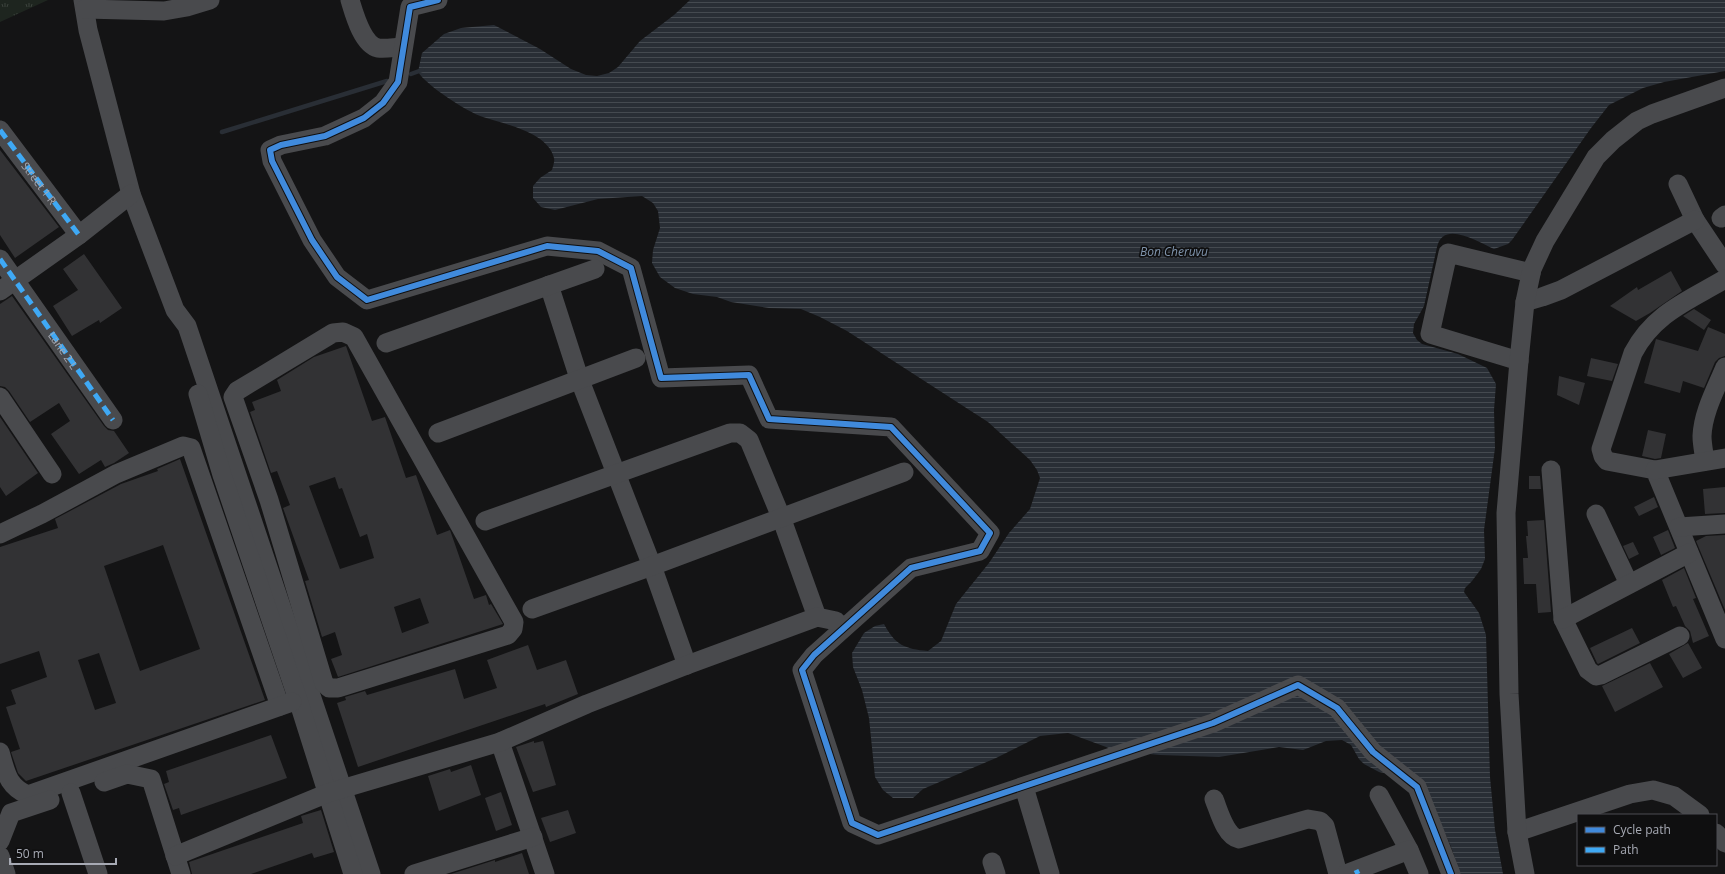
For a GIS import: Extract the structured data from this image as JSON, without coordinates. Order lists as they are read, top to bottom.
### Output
{
  "streets": {
    "street": ["Street 1 R", "Lane 2 L"]
  },
  "water": ["Bon Cheruvu"],
  "legend": ["Cycle path", "Path"],
  "scale_bar": "50 m"
}
